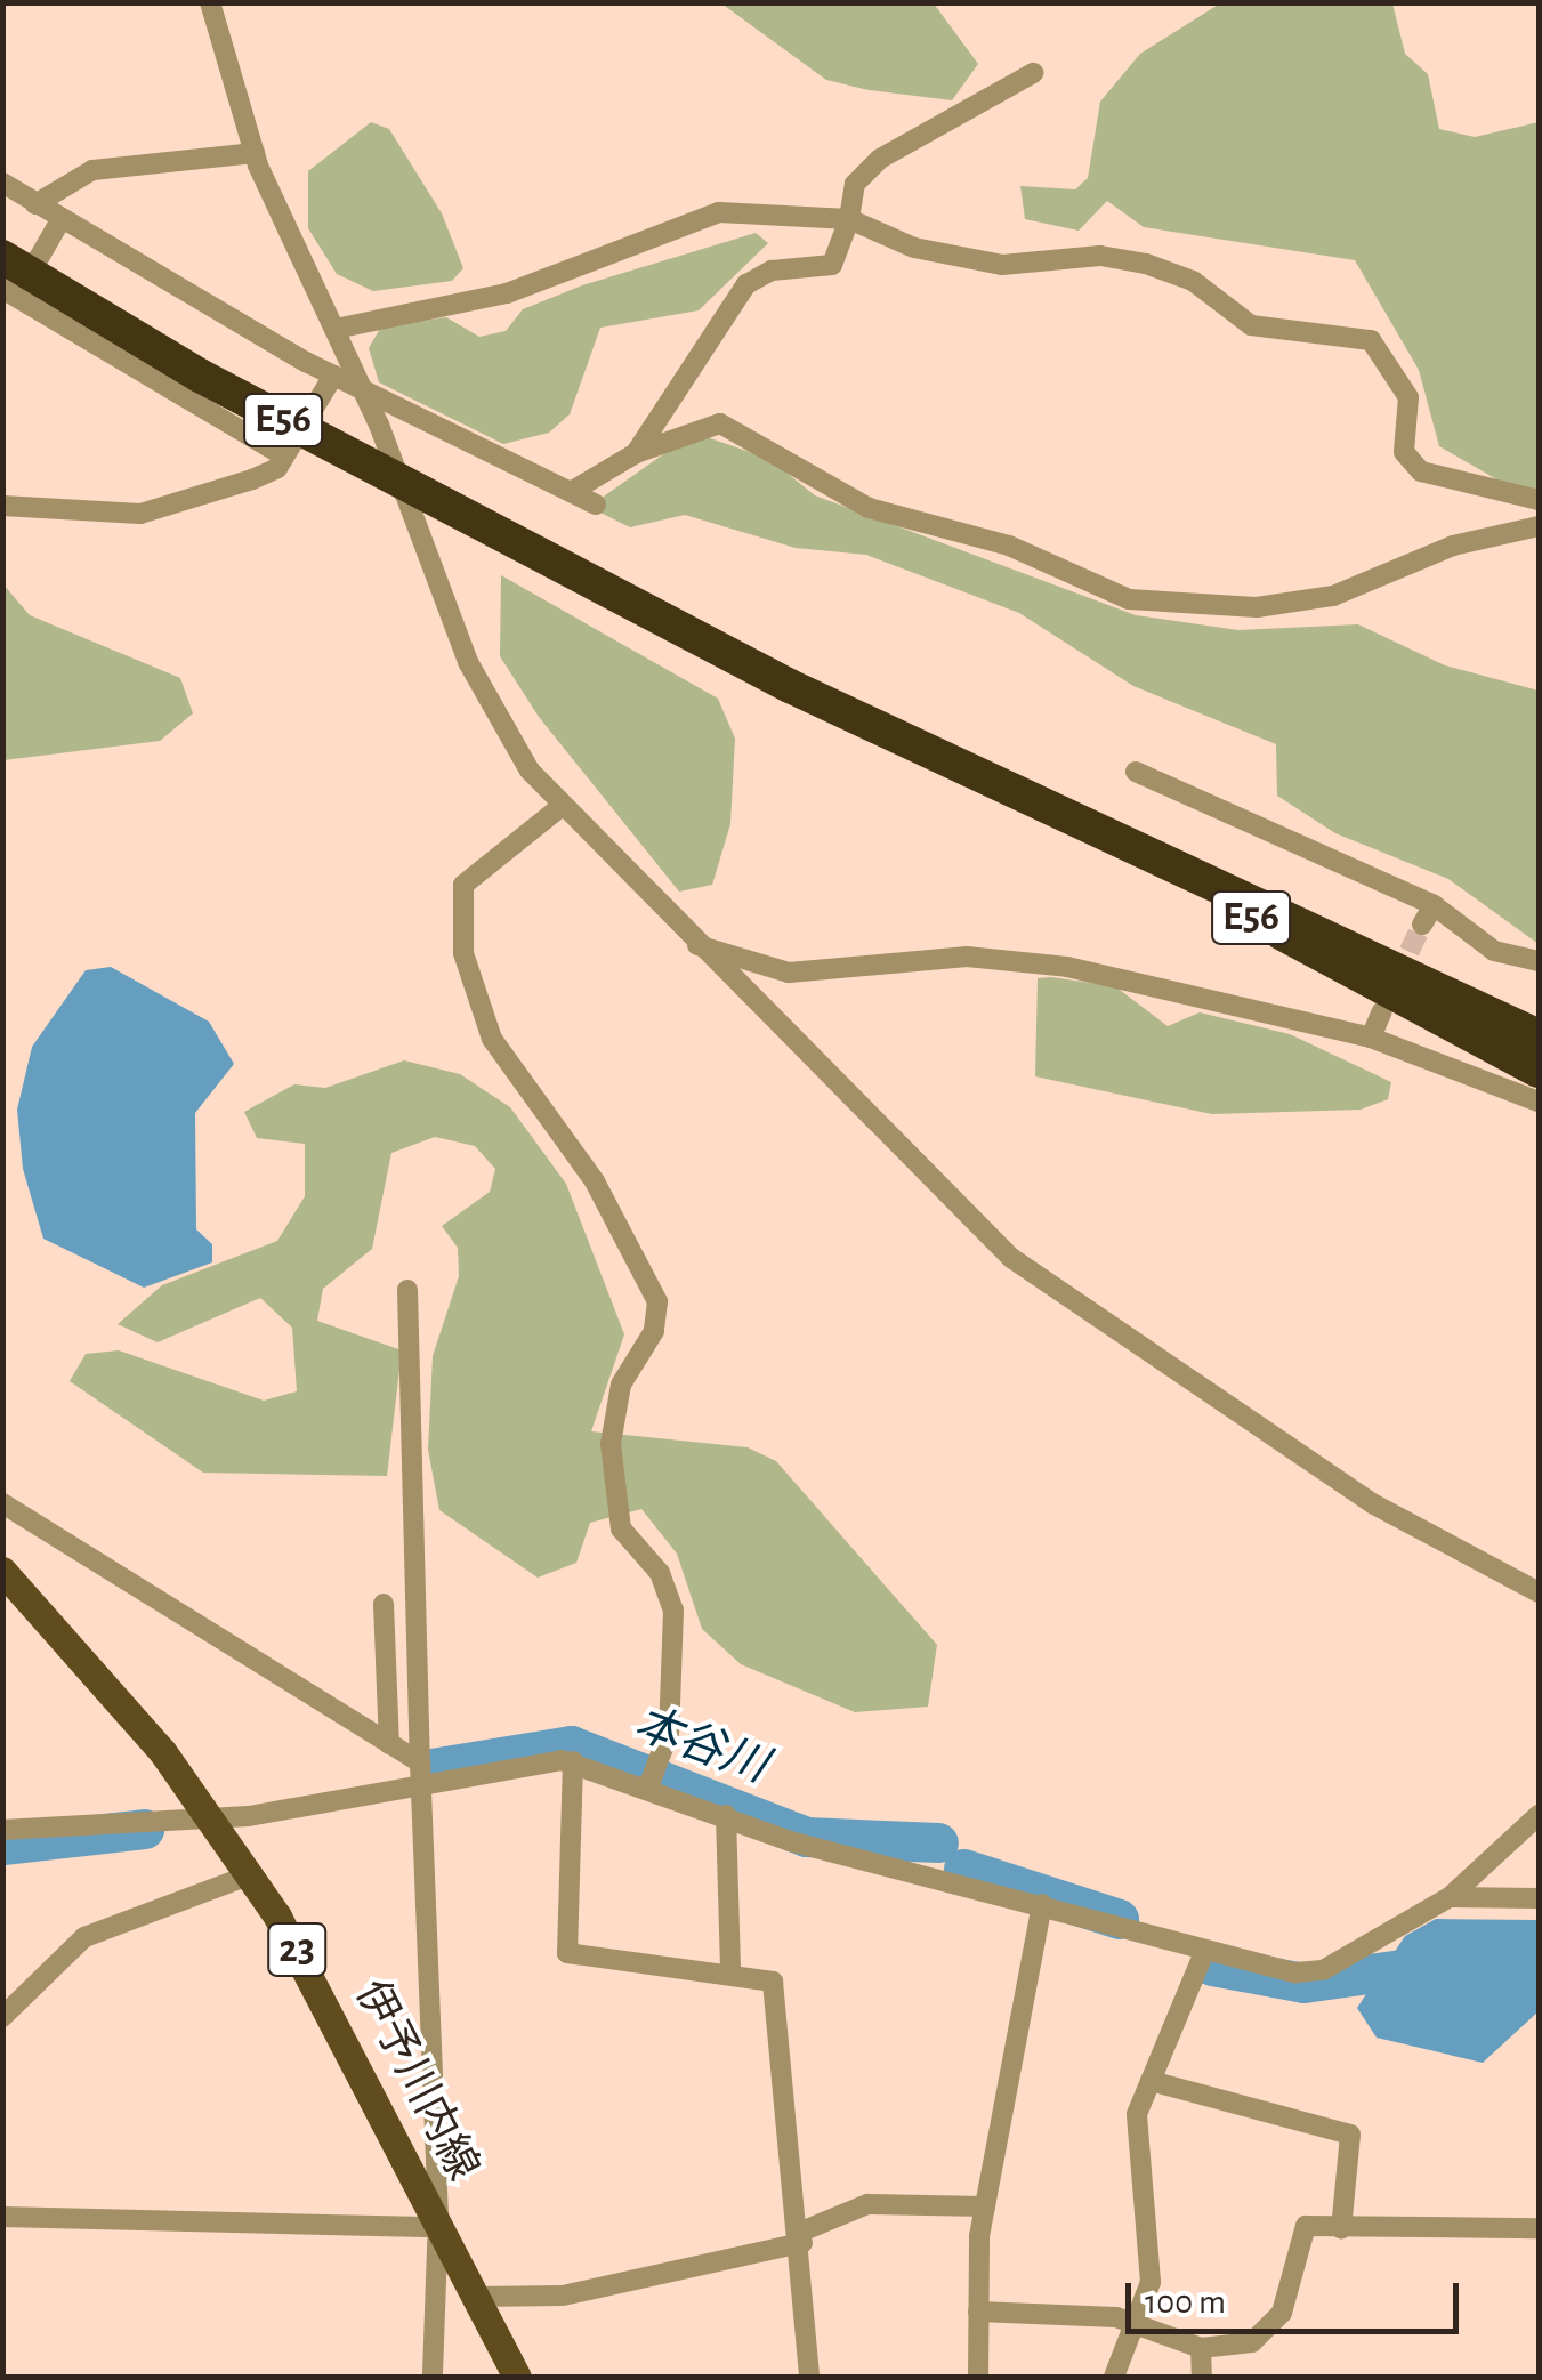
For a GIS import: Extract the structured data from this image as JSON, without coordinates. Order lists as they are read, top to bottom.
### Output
{
  "streets": {
    "highway": ["E56"],
    "main road": ["23", "伊予川内線"]
  },
  "water": ["本谷川"],
  "scale_bar": "100 m"
}
